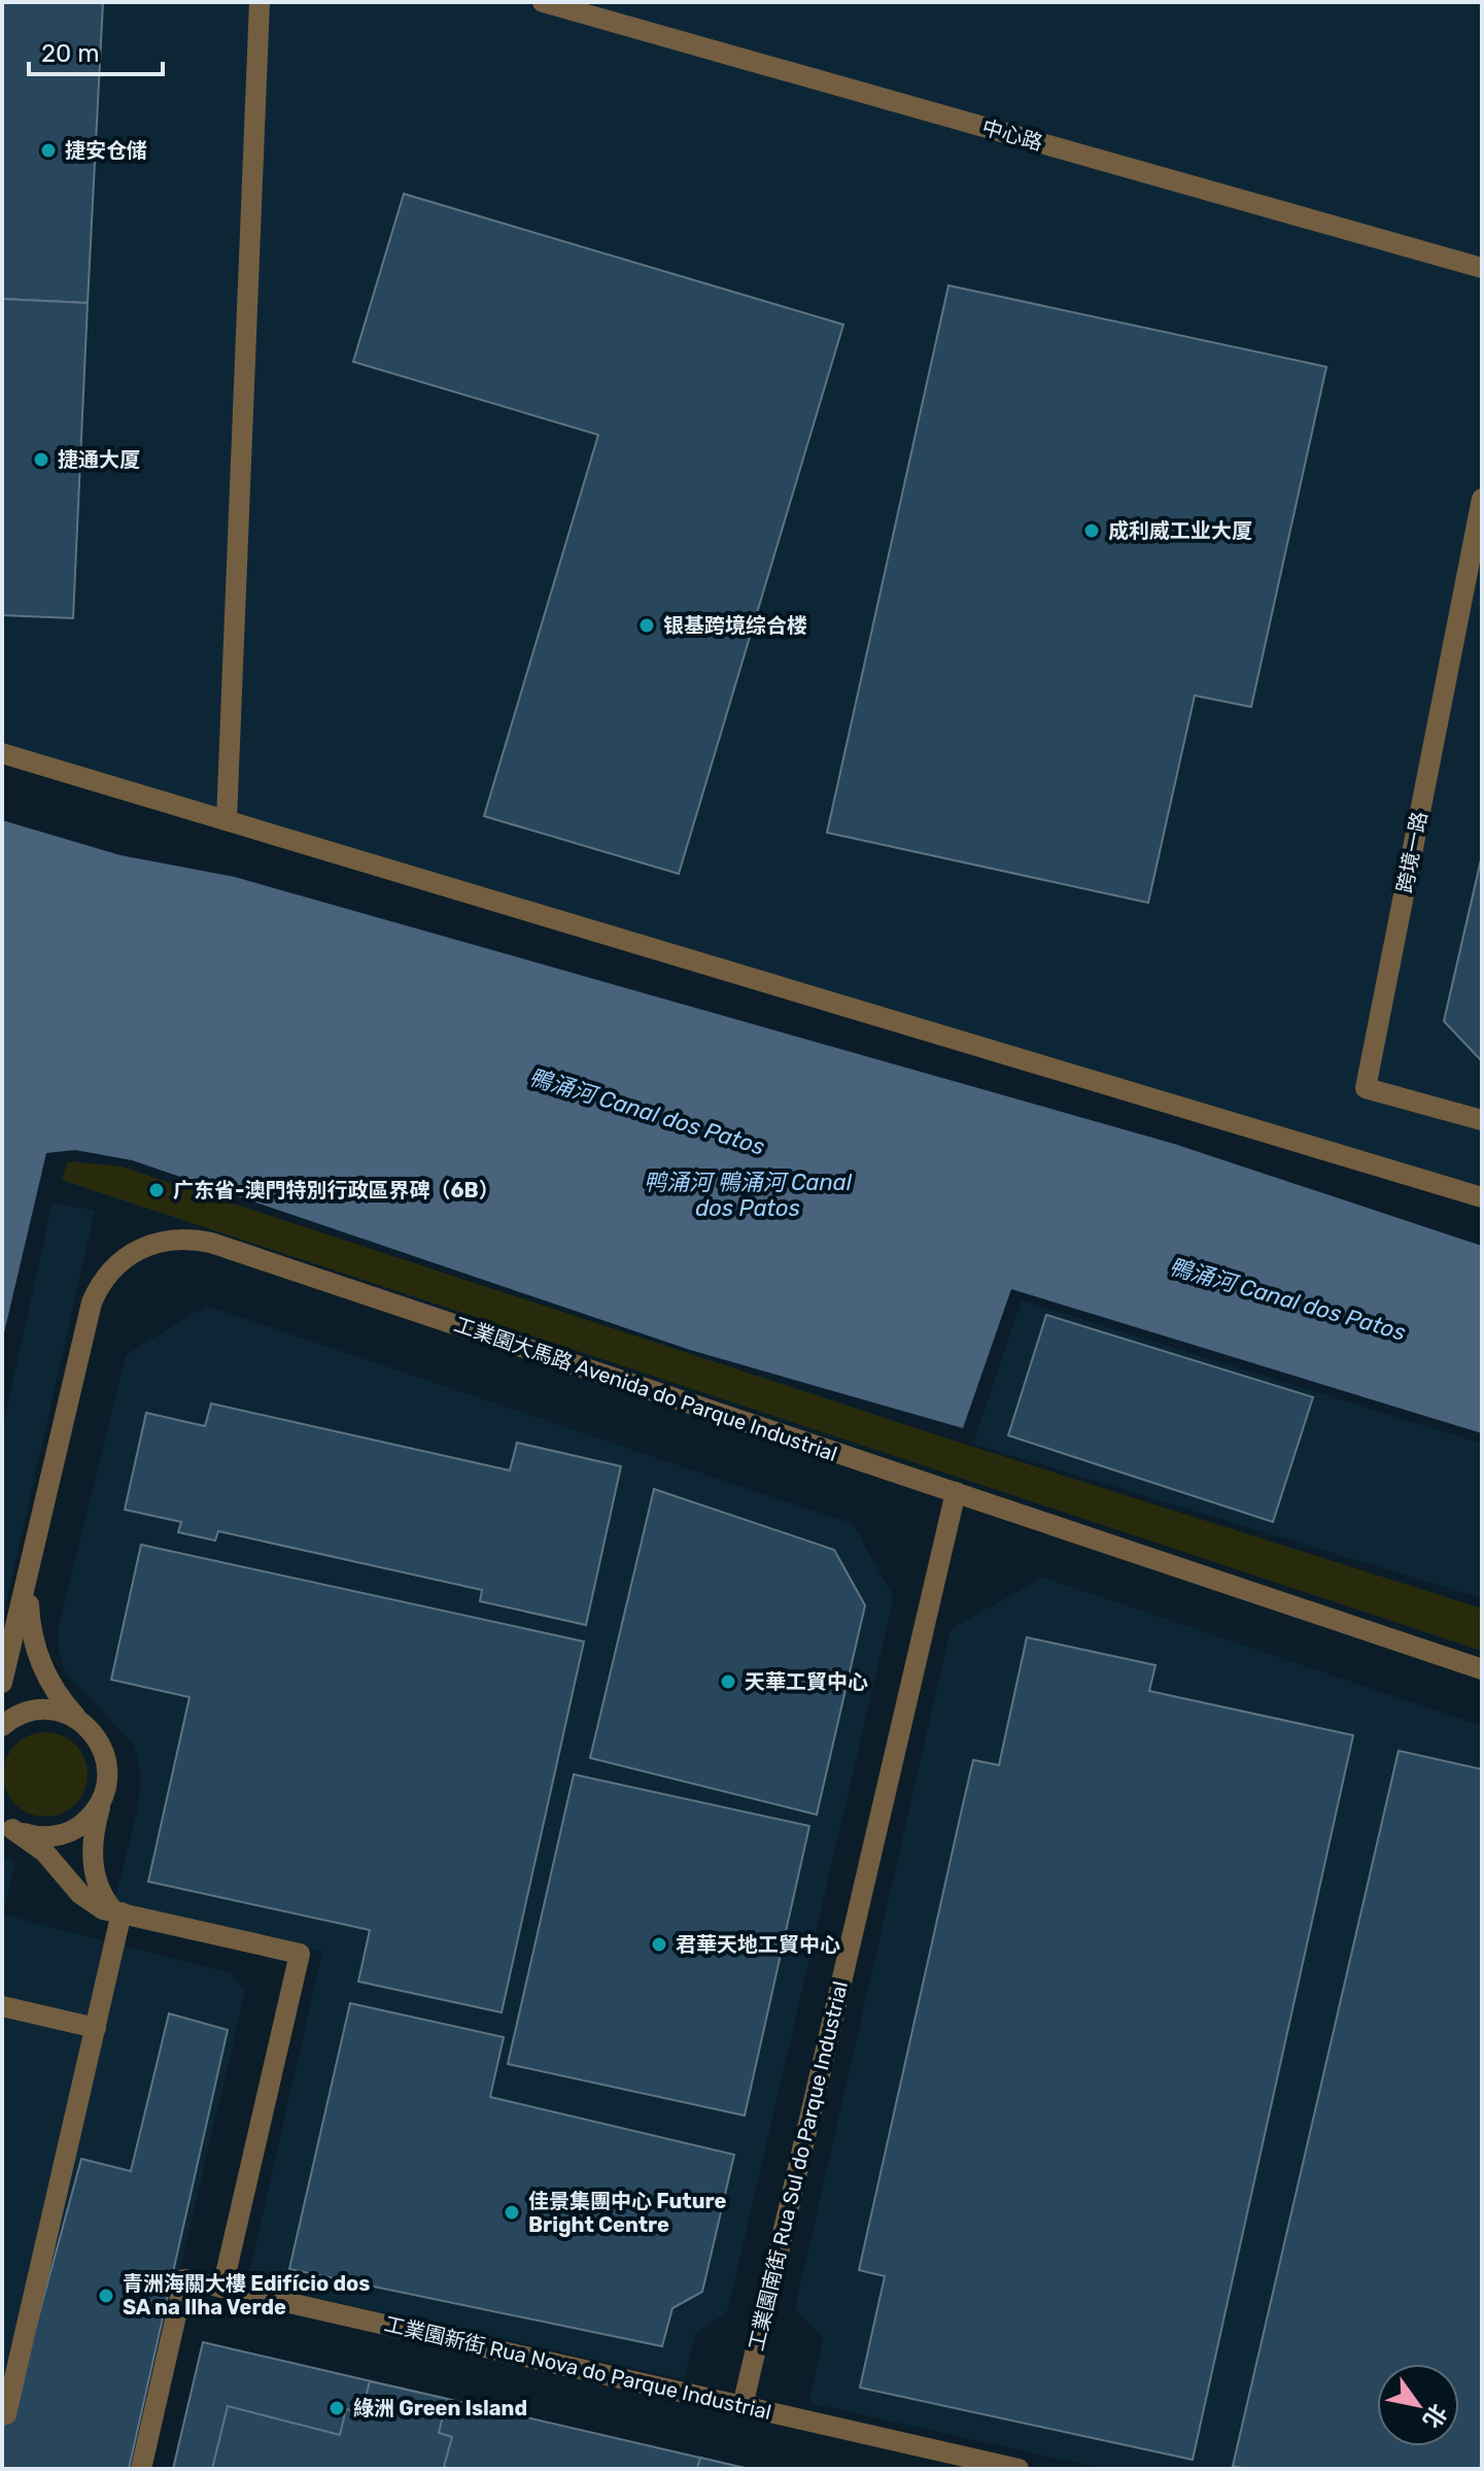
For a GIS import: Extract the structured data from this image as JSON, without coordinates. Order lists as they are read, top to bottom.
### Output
{
  "streets": {
    "street": [
      "中心路",
      "跨境一路",
      "工業園大馬路 Avenida do Parque Industrial",
      "工業園南街 Rua Sul do Parque Industrial",
      "工業園新街 Rua Nova do Parque Industrial"
    ]
  },
  "crossings": [
    ["工業園大馬路 Avenida do Parque Industrial", "工業園南街 Rua Sul do Parque Industrial"],
    ["工業園南街 Rua Sul do Parque Industrial", "工業園新街 Rua Nova do Parque Industrial"]
  ],
  "water": ["鴨涌河 Canal dos Patos", "鸭涌河 鴨涌河 Canal dos Patos"],
  "places": [
    "捷安仓储",
    "捷通大厦",
    "成利威工业大厦",
    "银基跨境综合楼",
    "广东省-澳門特別行政區界碑（6B）",
    "天華工貿中心",
    "君華天地工貿中心",
    "佳景集團中心 Future Bright Centre",
    "青洲海關大樓 Edifício dos SA na Ilha Verde",
    "綠洲 Green Island"
  ],
  "scale_bar": "20 m",
  "north": "bottom right"
}
